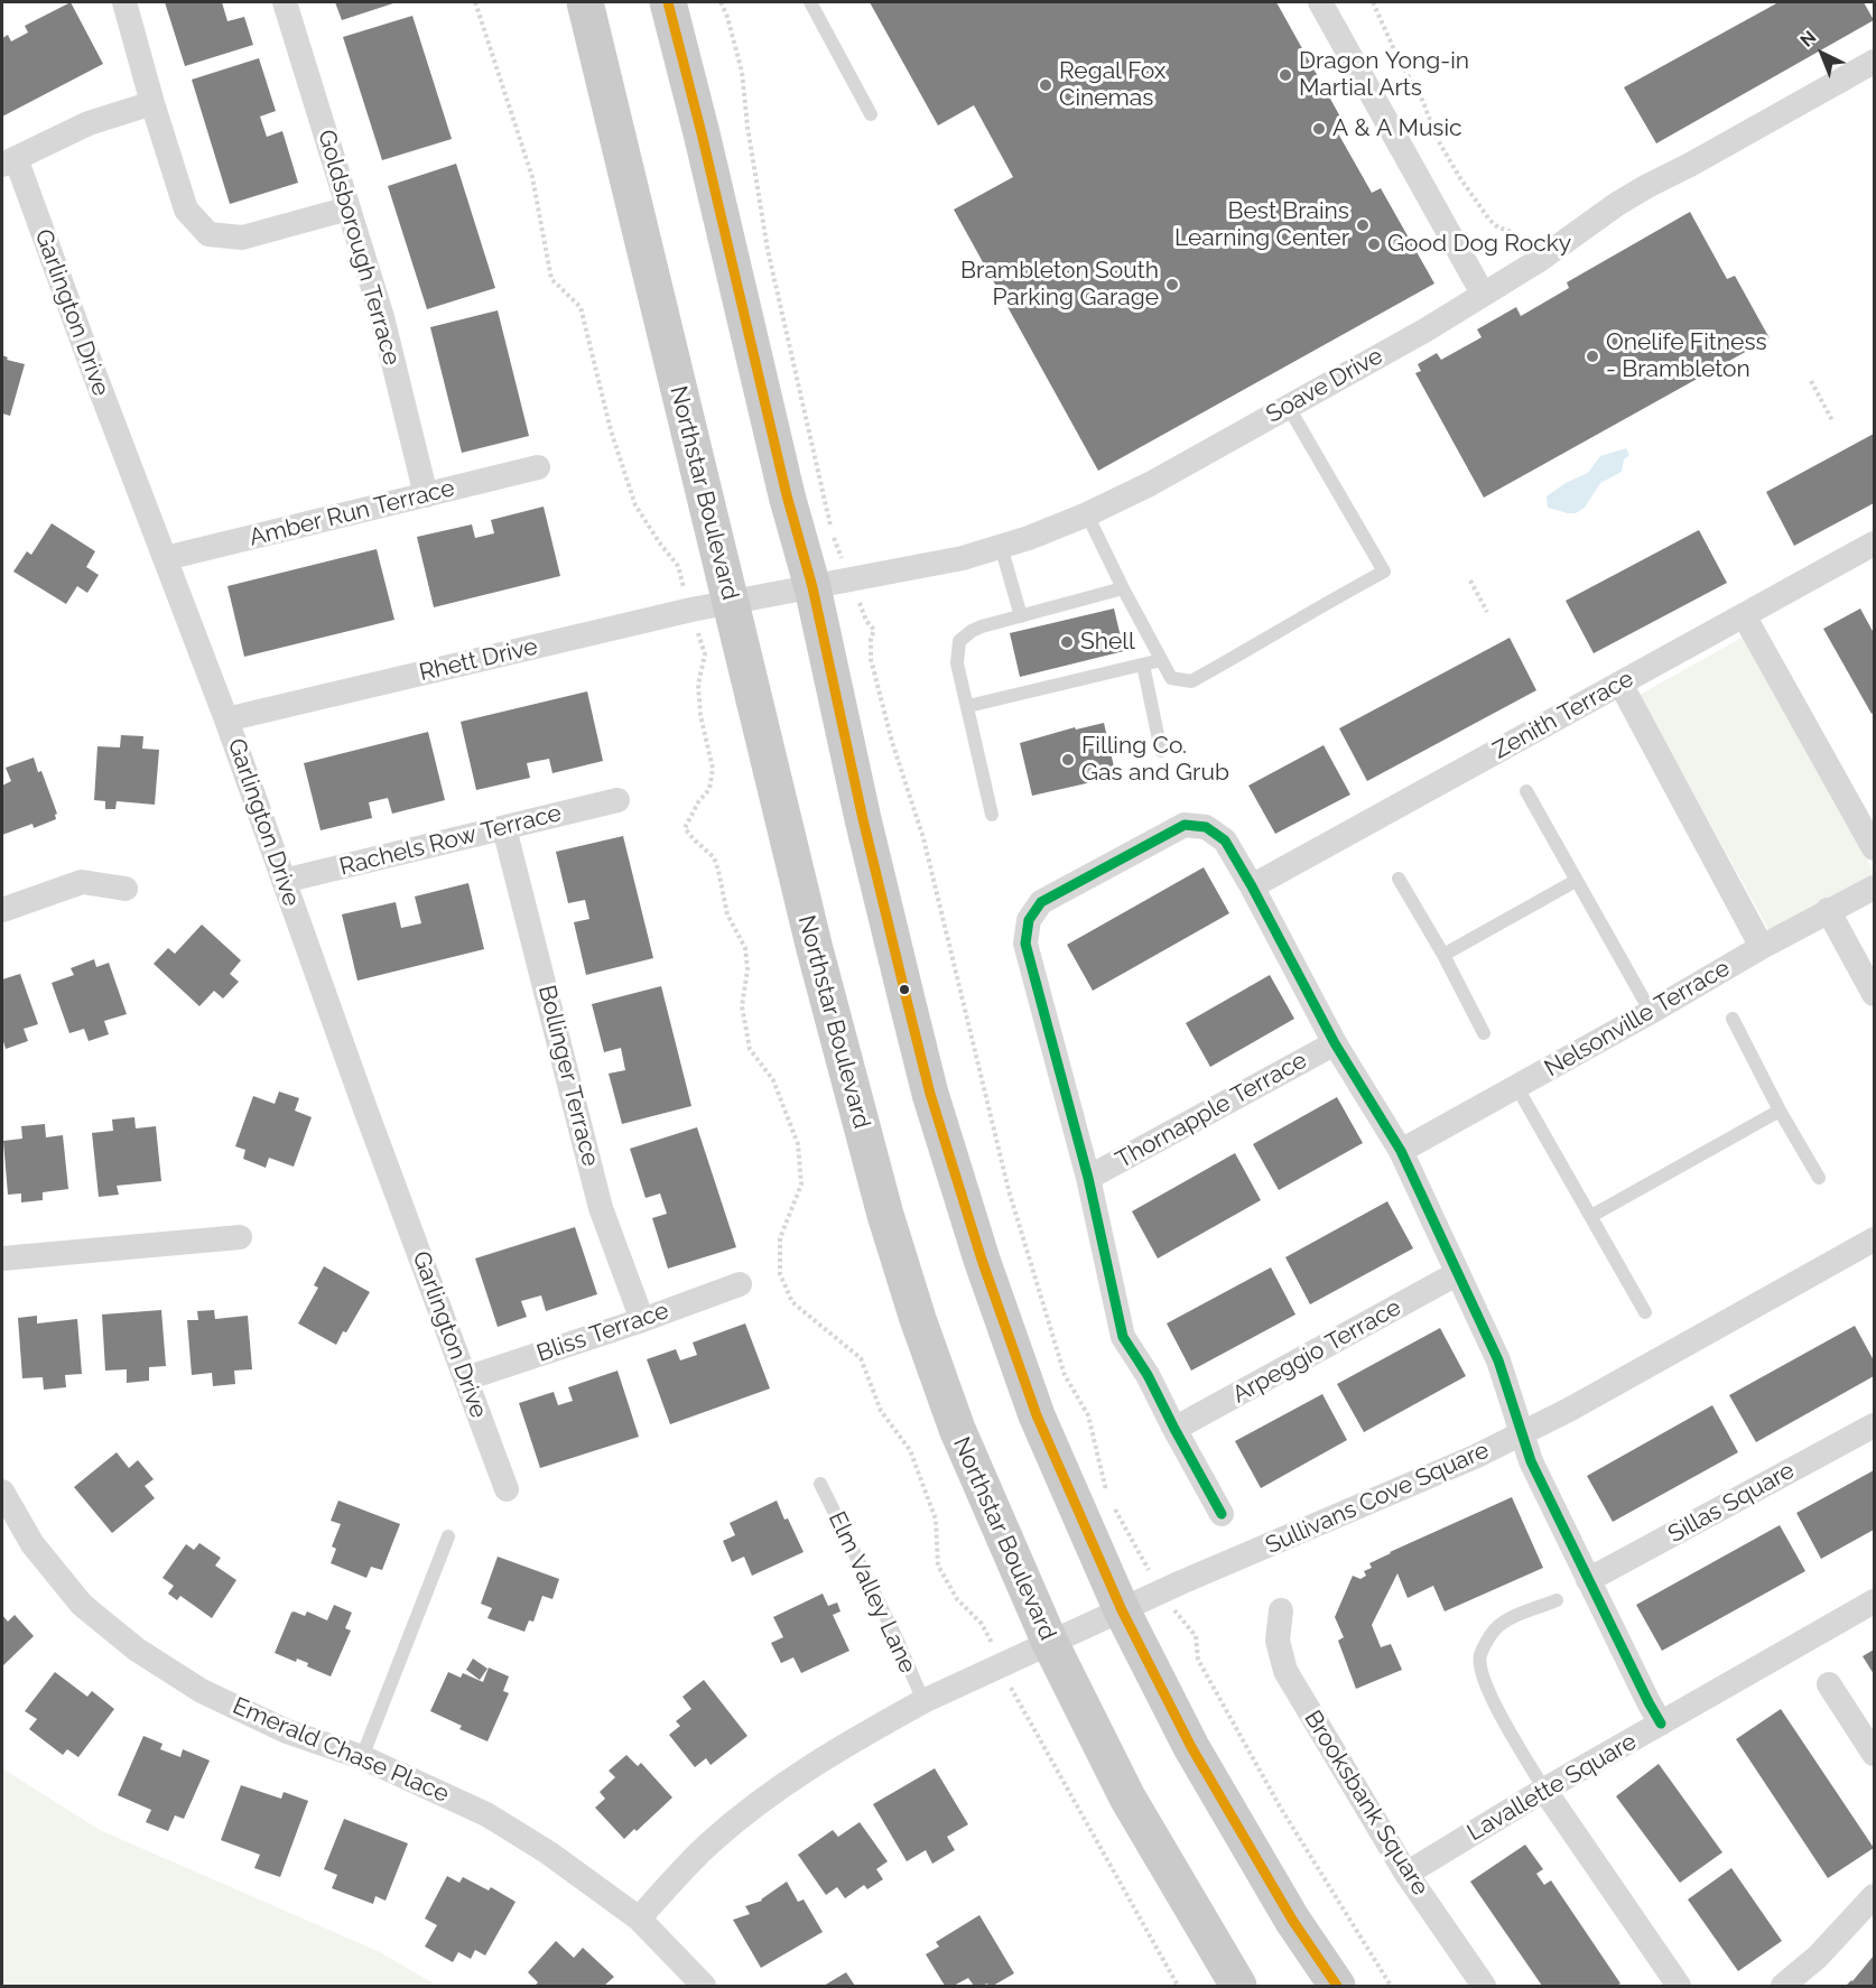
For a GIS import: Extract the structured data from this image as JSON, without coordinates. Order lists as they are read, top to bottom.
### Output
{
  "streets": {
    "main road": ["Northstar Boulevard"],
    "street": [
      "Goldsborough Terrace",
      "Garlington Drive",
      "Soave Drive",
      "Amber Run Terrace",
      "Rhett Drive",
      "Zenith Terrace",
      "Rachels Row Terrace",
      "Nelsonville Terrace",
      "Bollinger Terrace",
      "Thornapple Terrace",
      "Bliss Terrace",
      "Arpeggio Terrace",
      "Sullivans Cove Square",
      "Sillas Square",
      "Emerald Chase Place",
      "Lavallette Square",
      "Brooksbank Square"
    ],
    "lane": ["Elm Valley Lane"]
  },
  "crossings": [
    ["Goldsborough Terrace", "Amber Run Terrace"],
    ["Garlington Drive", "Amber Run Terrace"],
    ["Garlington Drive", "Rhett Drive"],
    ["Garlington Drive", "Rachels Row Terrace"],
    ["Garlington Drive", "Bliss Terrace"],
    ["Soave Drive", "Northstar Boulevard"],
    ["Soave Drive", "Rhett Drive"],
    ["Northstar Boulevard", "Rhett Drive"],
    ["Northstar Boulevard", "Sullivans Cove Square"],
    ["Rachels Row Terrace", "Bollinger Terrace"],
    ["Bollinger Terrace", "Bliss Terrace"],
    ["Sullivans Cove Square", "Elm Valley Lane"],
    ["Sullivans Cove Square", "Emerald Chase Place"],
    ["Lavallette Square", "Brooksbank Square"]
  ],
  "places": [
    "Dragon Yong-in Martial Arts",
    "Regal Fox Cinemas",
    "A & A Music",
    "Best Brains Learning Center",
    "Good Dog Rocky",
    "Brambleton South Parking Garage",
    "Onelife Fitness - Brambleton",
    "Shell",
    "Filling Co. Gas and Grub"
  ],
  "north": "top left"
}
